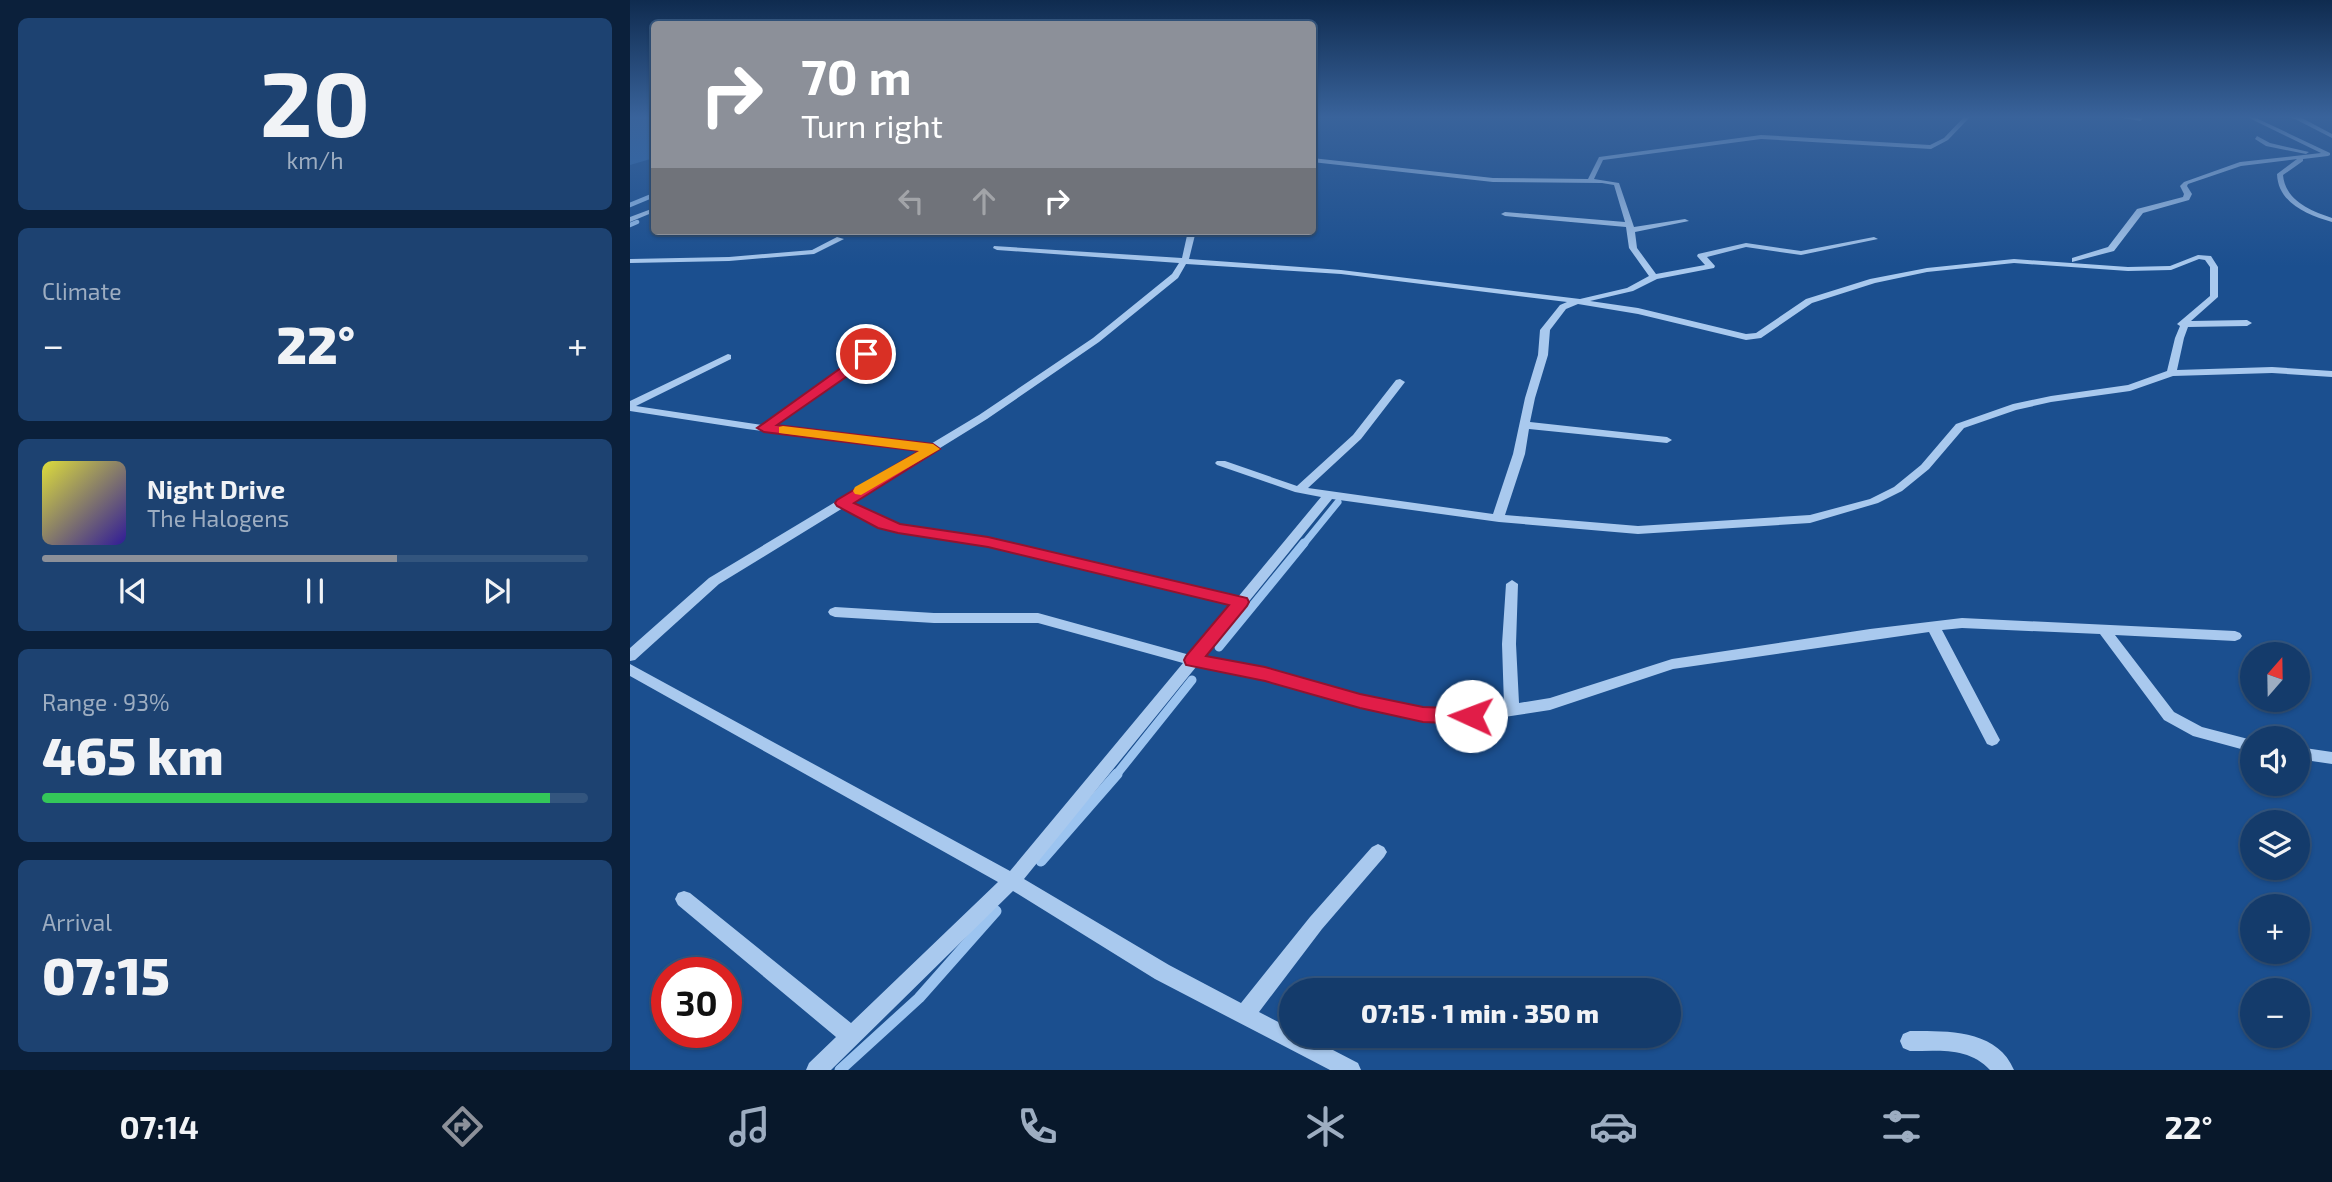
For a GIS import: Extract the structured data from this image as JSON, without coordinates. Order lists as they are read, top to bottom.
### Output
{
  "north": "top",
  "page": {
    "tile": [
      ["20", "km/h"],
      "Climate",
      ["Range · 93%", "465 km"],
      ["Arrival", "07:15"]
    ],
    "turn": ["70 m", "Turn right"],
    "heat": ["−", "22°", "+"],
    "song": ["Night Drive", "The Halogens"],
    "map_buttons": ["+", "−"],
    "limit": "30",
    "trip": "07:15 · 1 min · 350 m",
    "tabs": ["07:14", "22°"]
  }
}
